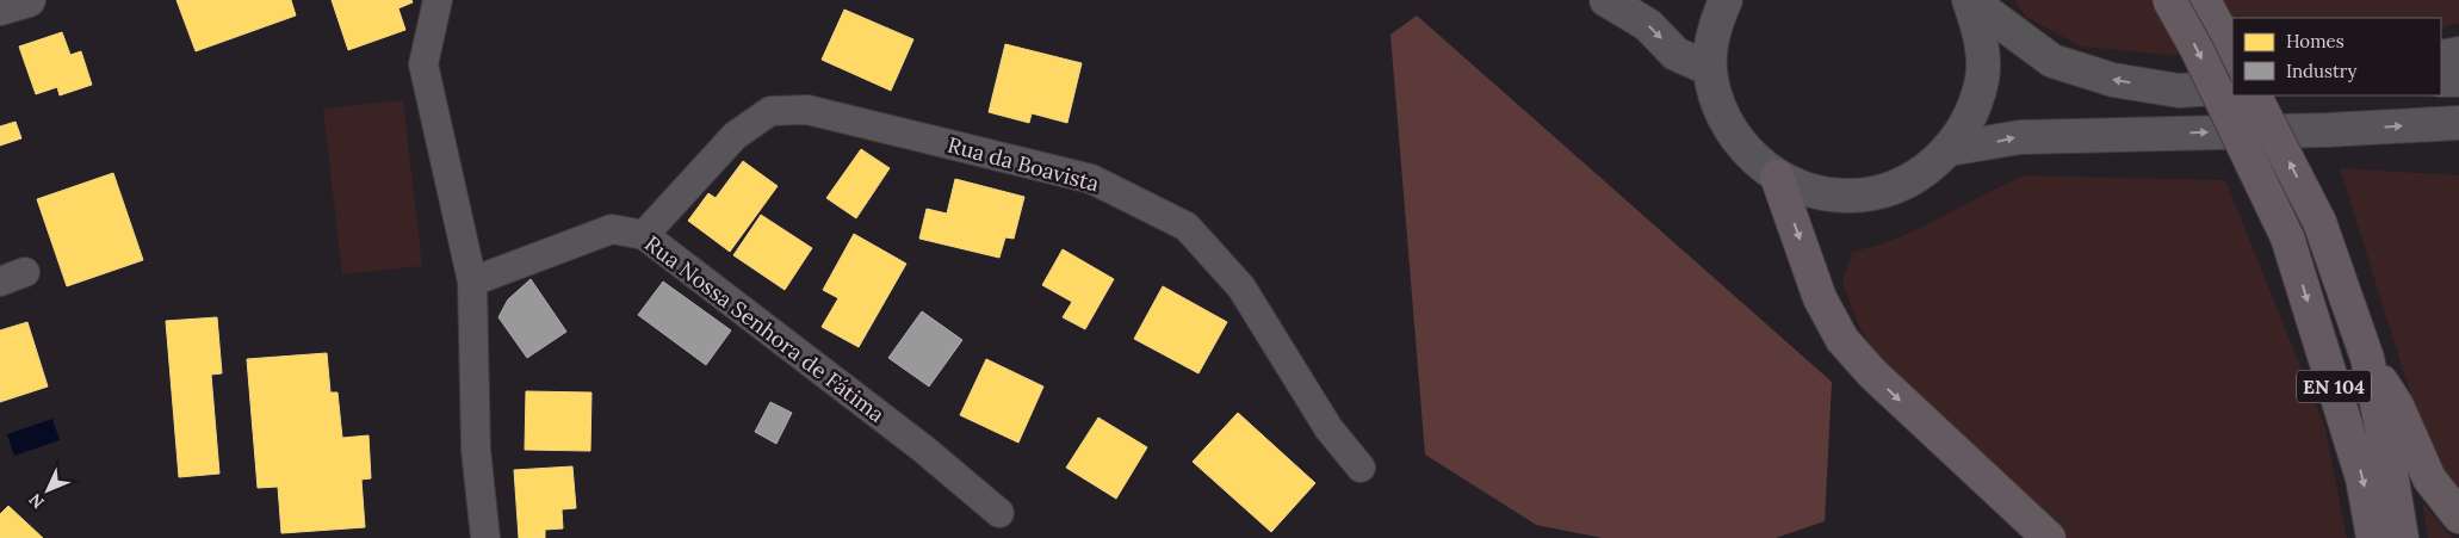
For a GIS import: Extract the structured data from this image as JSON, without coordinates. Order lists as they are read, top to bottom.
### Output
{
  "streets": {
    "main road": ["EN 104"],
    "street": ["Rua da Boavista", "Rua Nossa Senhora de Fátima"]
  },
  "crossings": [
    ["Rua da Boavista", "Rua Nossa Senhora de Fátima"]
  ],
  "legend": ["Homes", "Industry"],
  "north": "bottom left"
}
